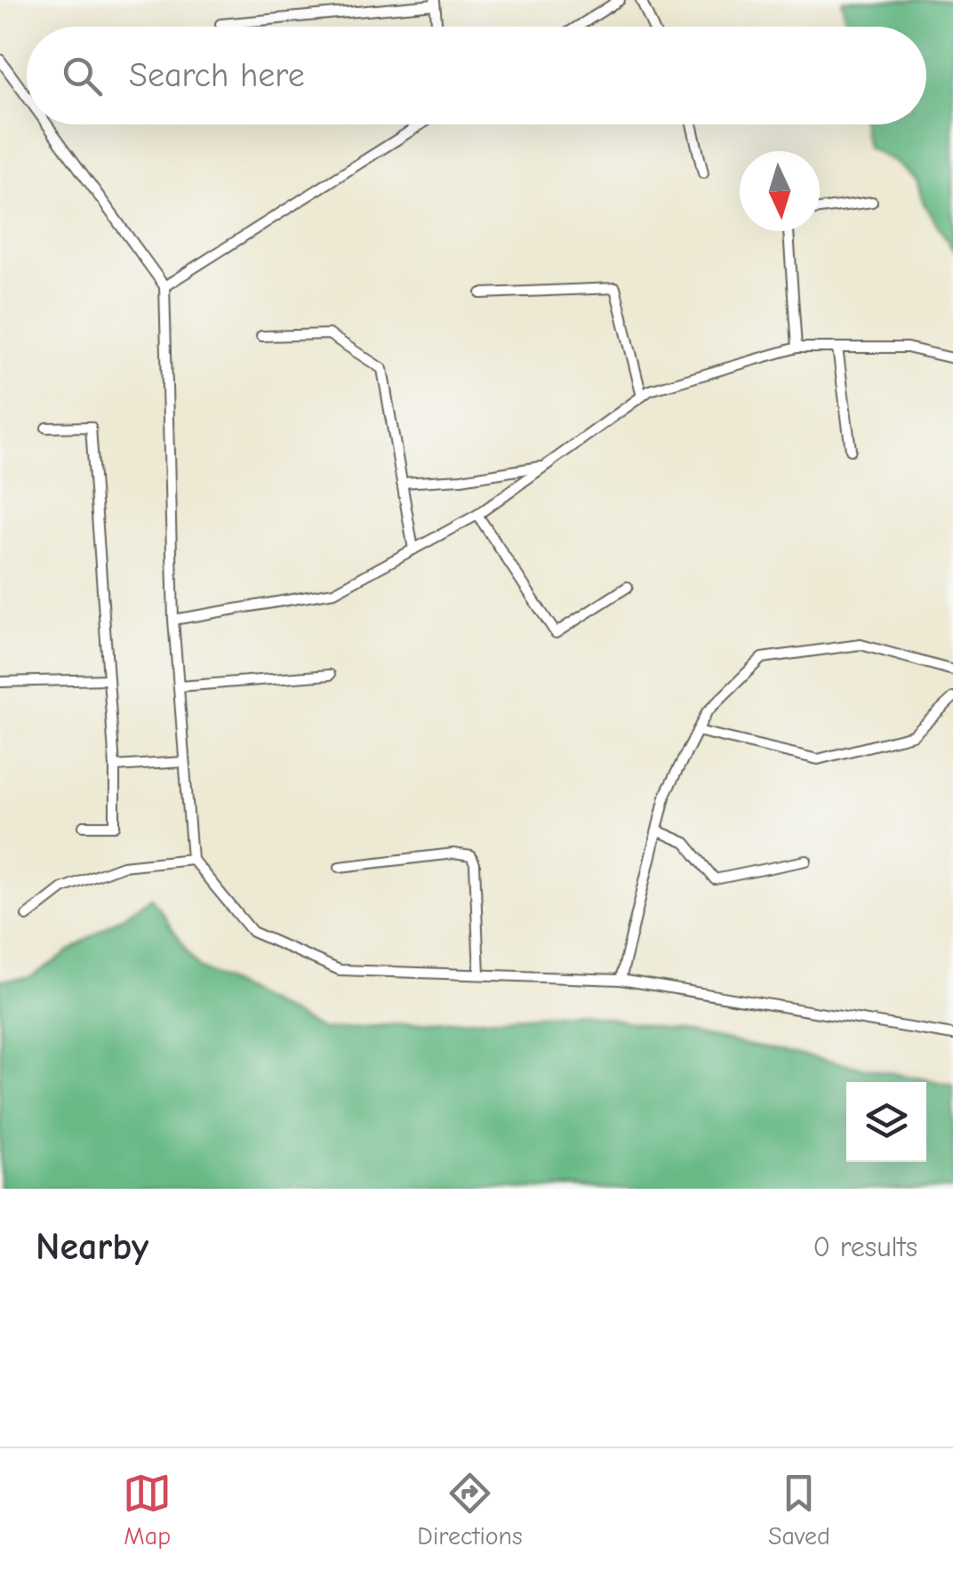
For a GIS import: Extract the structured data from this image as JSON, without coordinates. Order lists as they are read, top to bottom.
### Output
{
  "north": "bottom",
  "page": {
    "search": "Search here",
    "heading": ["Nearby", "0 results"],
    "nav": ["Map", "Directions", "Saved"]
  }
}
